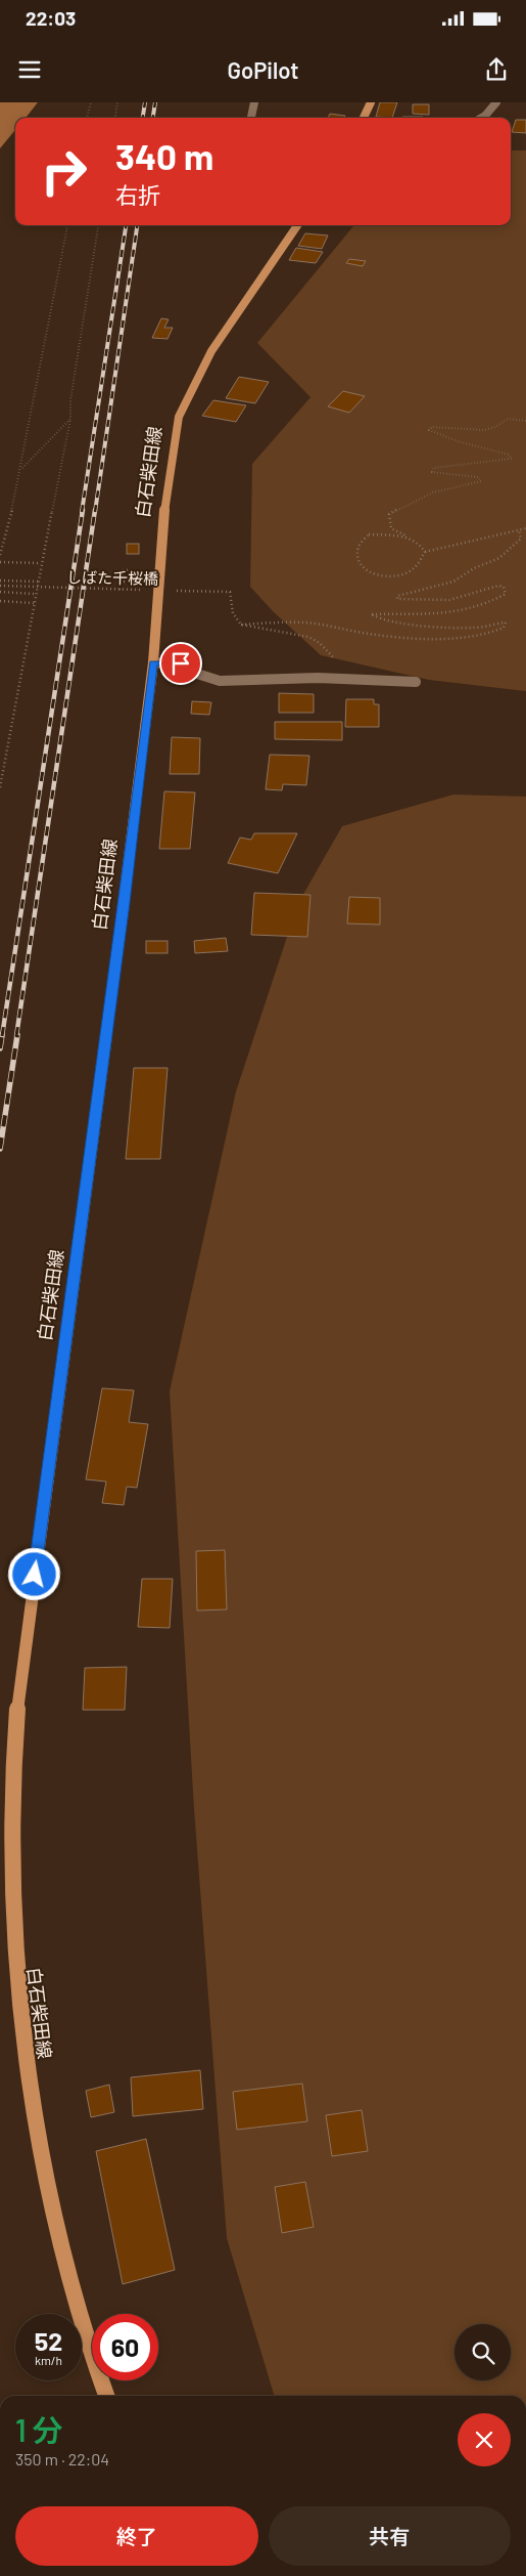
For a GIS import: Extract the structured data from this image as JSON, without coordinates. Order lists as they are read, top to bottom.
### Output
{
  "streets": {
    "main road": ["白石柴田線"],
    "path": ["しばた千桜橋"]
  },
  "page": {
    "status": "22:03",
    "header": "GoPilot",
    "turn": ["340 m", "右折"],
    "speed": "52 km/h",
    "limit": "60",
    "heading": ["1 分", "350 m · 22:04"],
    "buttons": ["終了", "共有"]
  }
}
